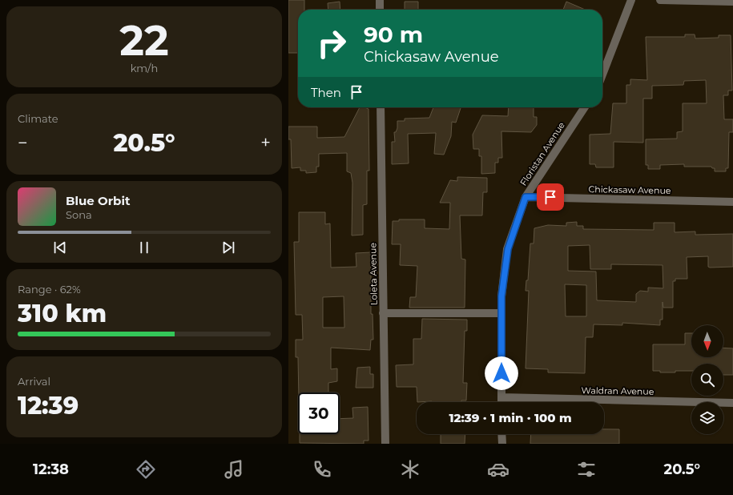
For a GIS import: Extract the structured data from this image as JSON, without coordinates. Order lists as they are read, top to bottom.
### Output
{
  "streets": {
    "street": [
      "Floristan Avenue",
      "Chickasaw Avenue",
      "Loleta Avenue",
      "Waldran Avenue"
    ]
  },
  "crossings": [
    ["Floristan Avenue", "Chickasaw Avenue"],
    ["Floristan Avenue", "Waldran Avenue"]
  ],
  "north": "bottom",
  "page": {
    "tile": [
      ["22", "km/h"],
      "Climate",
      ["Range · 62%", "310 km"],
      ["Arrival", "12:39"]
    ],
    "turn": ["90 m", "Chickasaw Avenue"],
    "then": "Then",
    "heat": ["−", "20.5°", "+"],
    "song": ["Blue Orbit", "Sona"],
    "limit": "30",
    "trip": "12:39 · 1 min · 100 m",
    "tabs": ["12:38", "20.5°"]
  }
}
